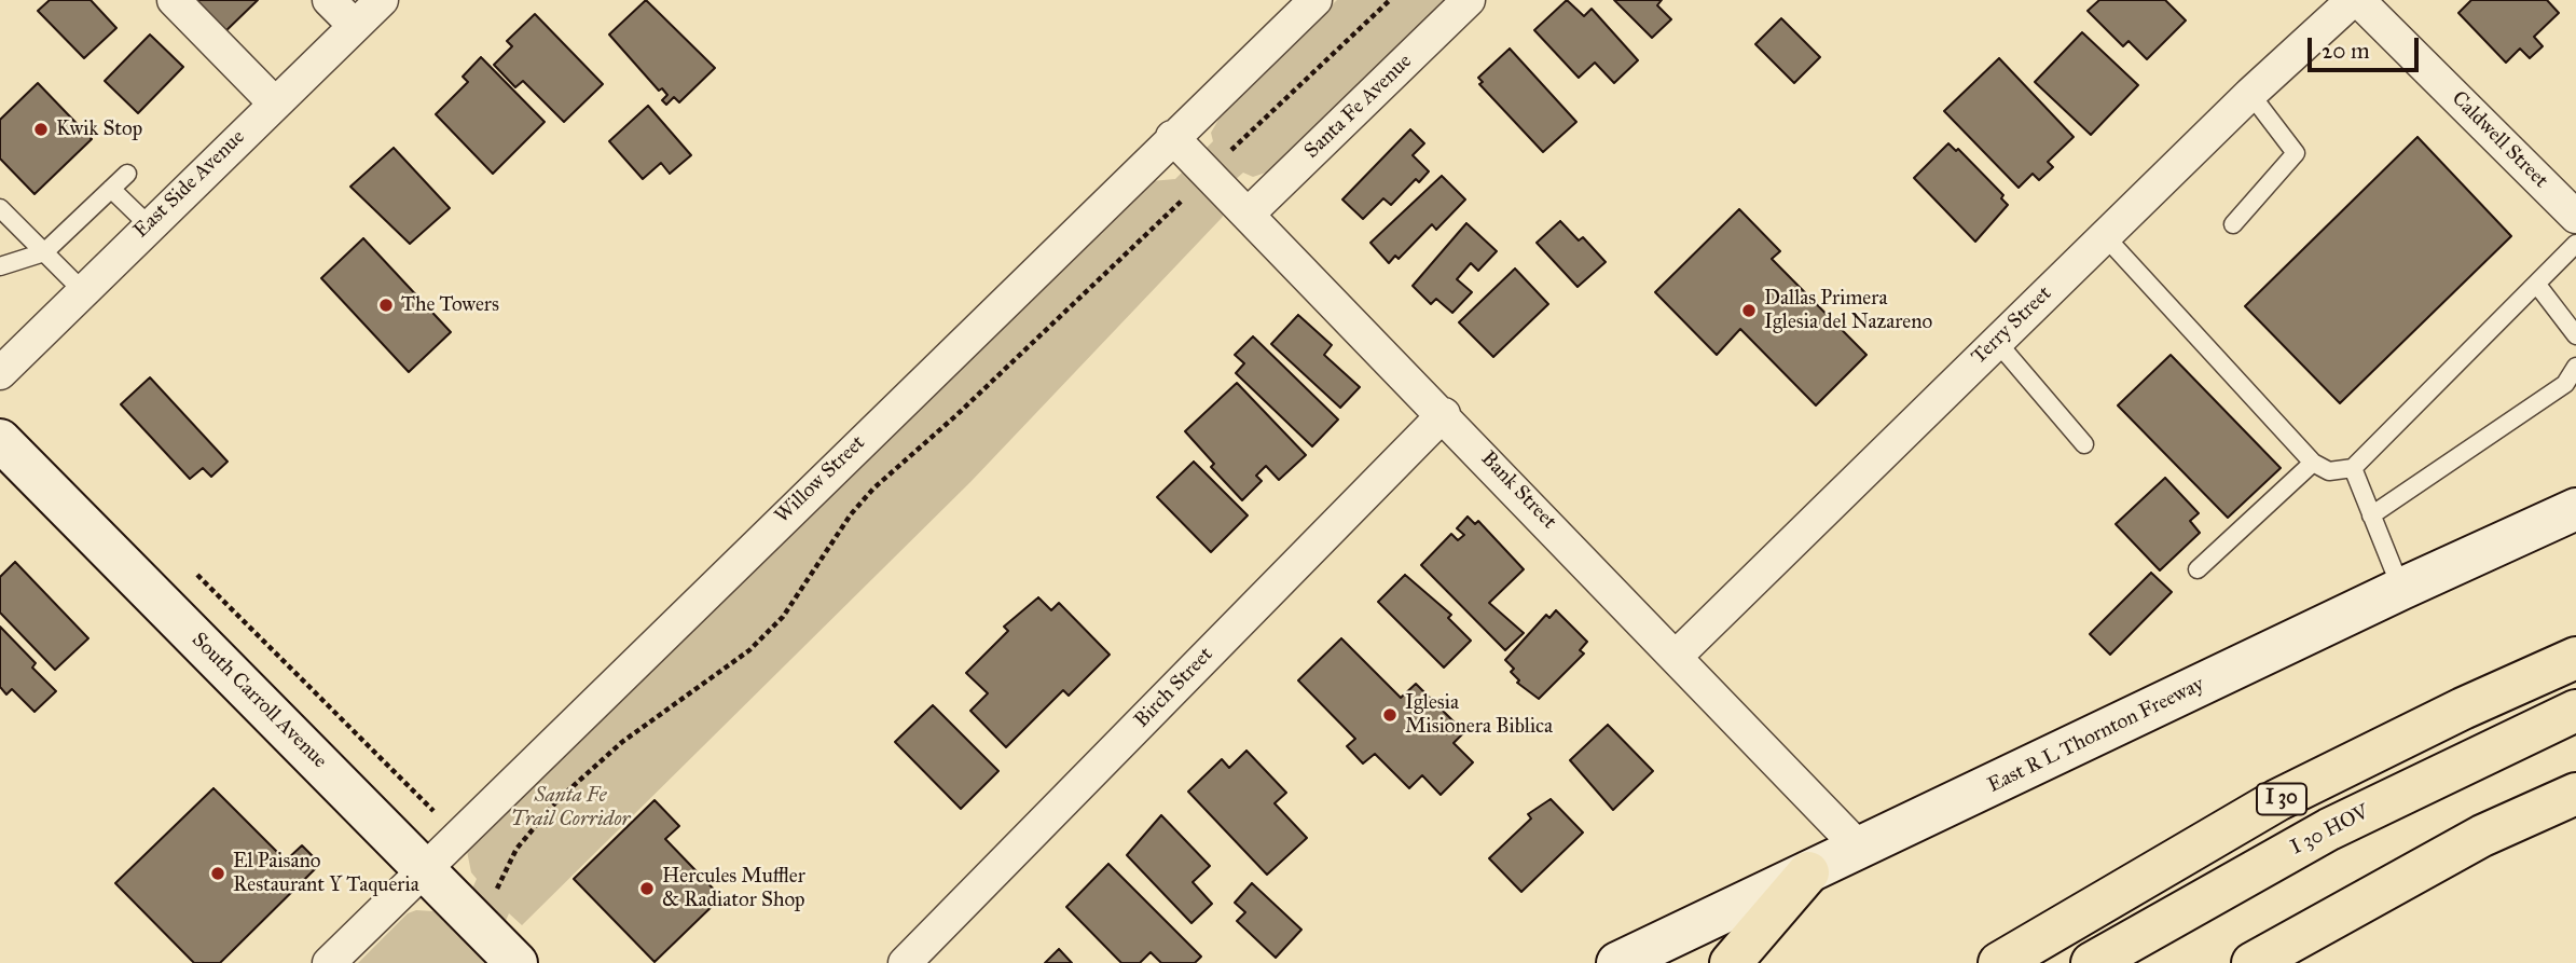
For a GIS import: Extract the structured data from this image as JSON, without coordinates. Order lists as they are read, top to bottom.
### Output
{
  "streets": {
    "highway": ["I 30", "I 30 HOV"],
    "main road": ["South Carroll Avenue", "East R L Thornton Freeway"],
    "street": [
      "Santa Fe Avenue",
      "Caldwell Street",
      "East Side Avenue",
      "Terry Street",
      "Willow Street",
      "Bank Street",
      "Birch Street"
    ]
  },
  "crossings": [
    ["Santa Fe Avenue", "Bank Street"],
    ["Caldwell Street", "Terry Street"],
    ["Terry Street", "Bank Street"],
    ["Willow Street", "Bank Street"],
    ["Willow Street", "South Carroll Avenue"],
    ["Bank Street", "Birch Street"],
    ["Bank Street", "East R L Thornton Freeway"]
  ],
  "parks": ["Santa Fe Trail Corridor"],
  "places": [
    "Kwik Stop",
    "The Towers",
    "Dallas Primera Iglesia del Nazareno",
    "Iglesia Misionera Biblica",
    "El Paisano Restaurant Y Taqueria",
    "Hercules Muffler & Radiator Shop"
  ],
  "scale_bar": "20 m"
}
